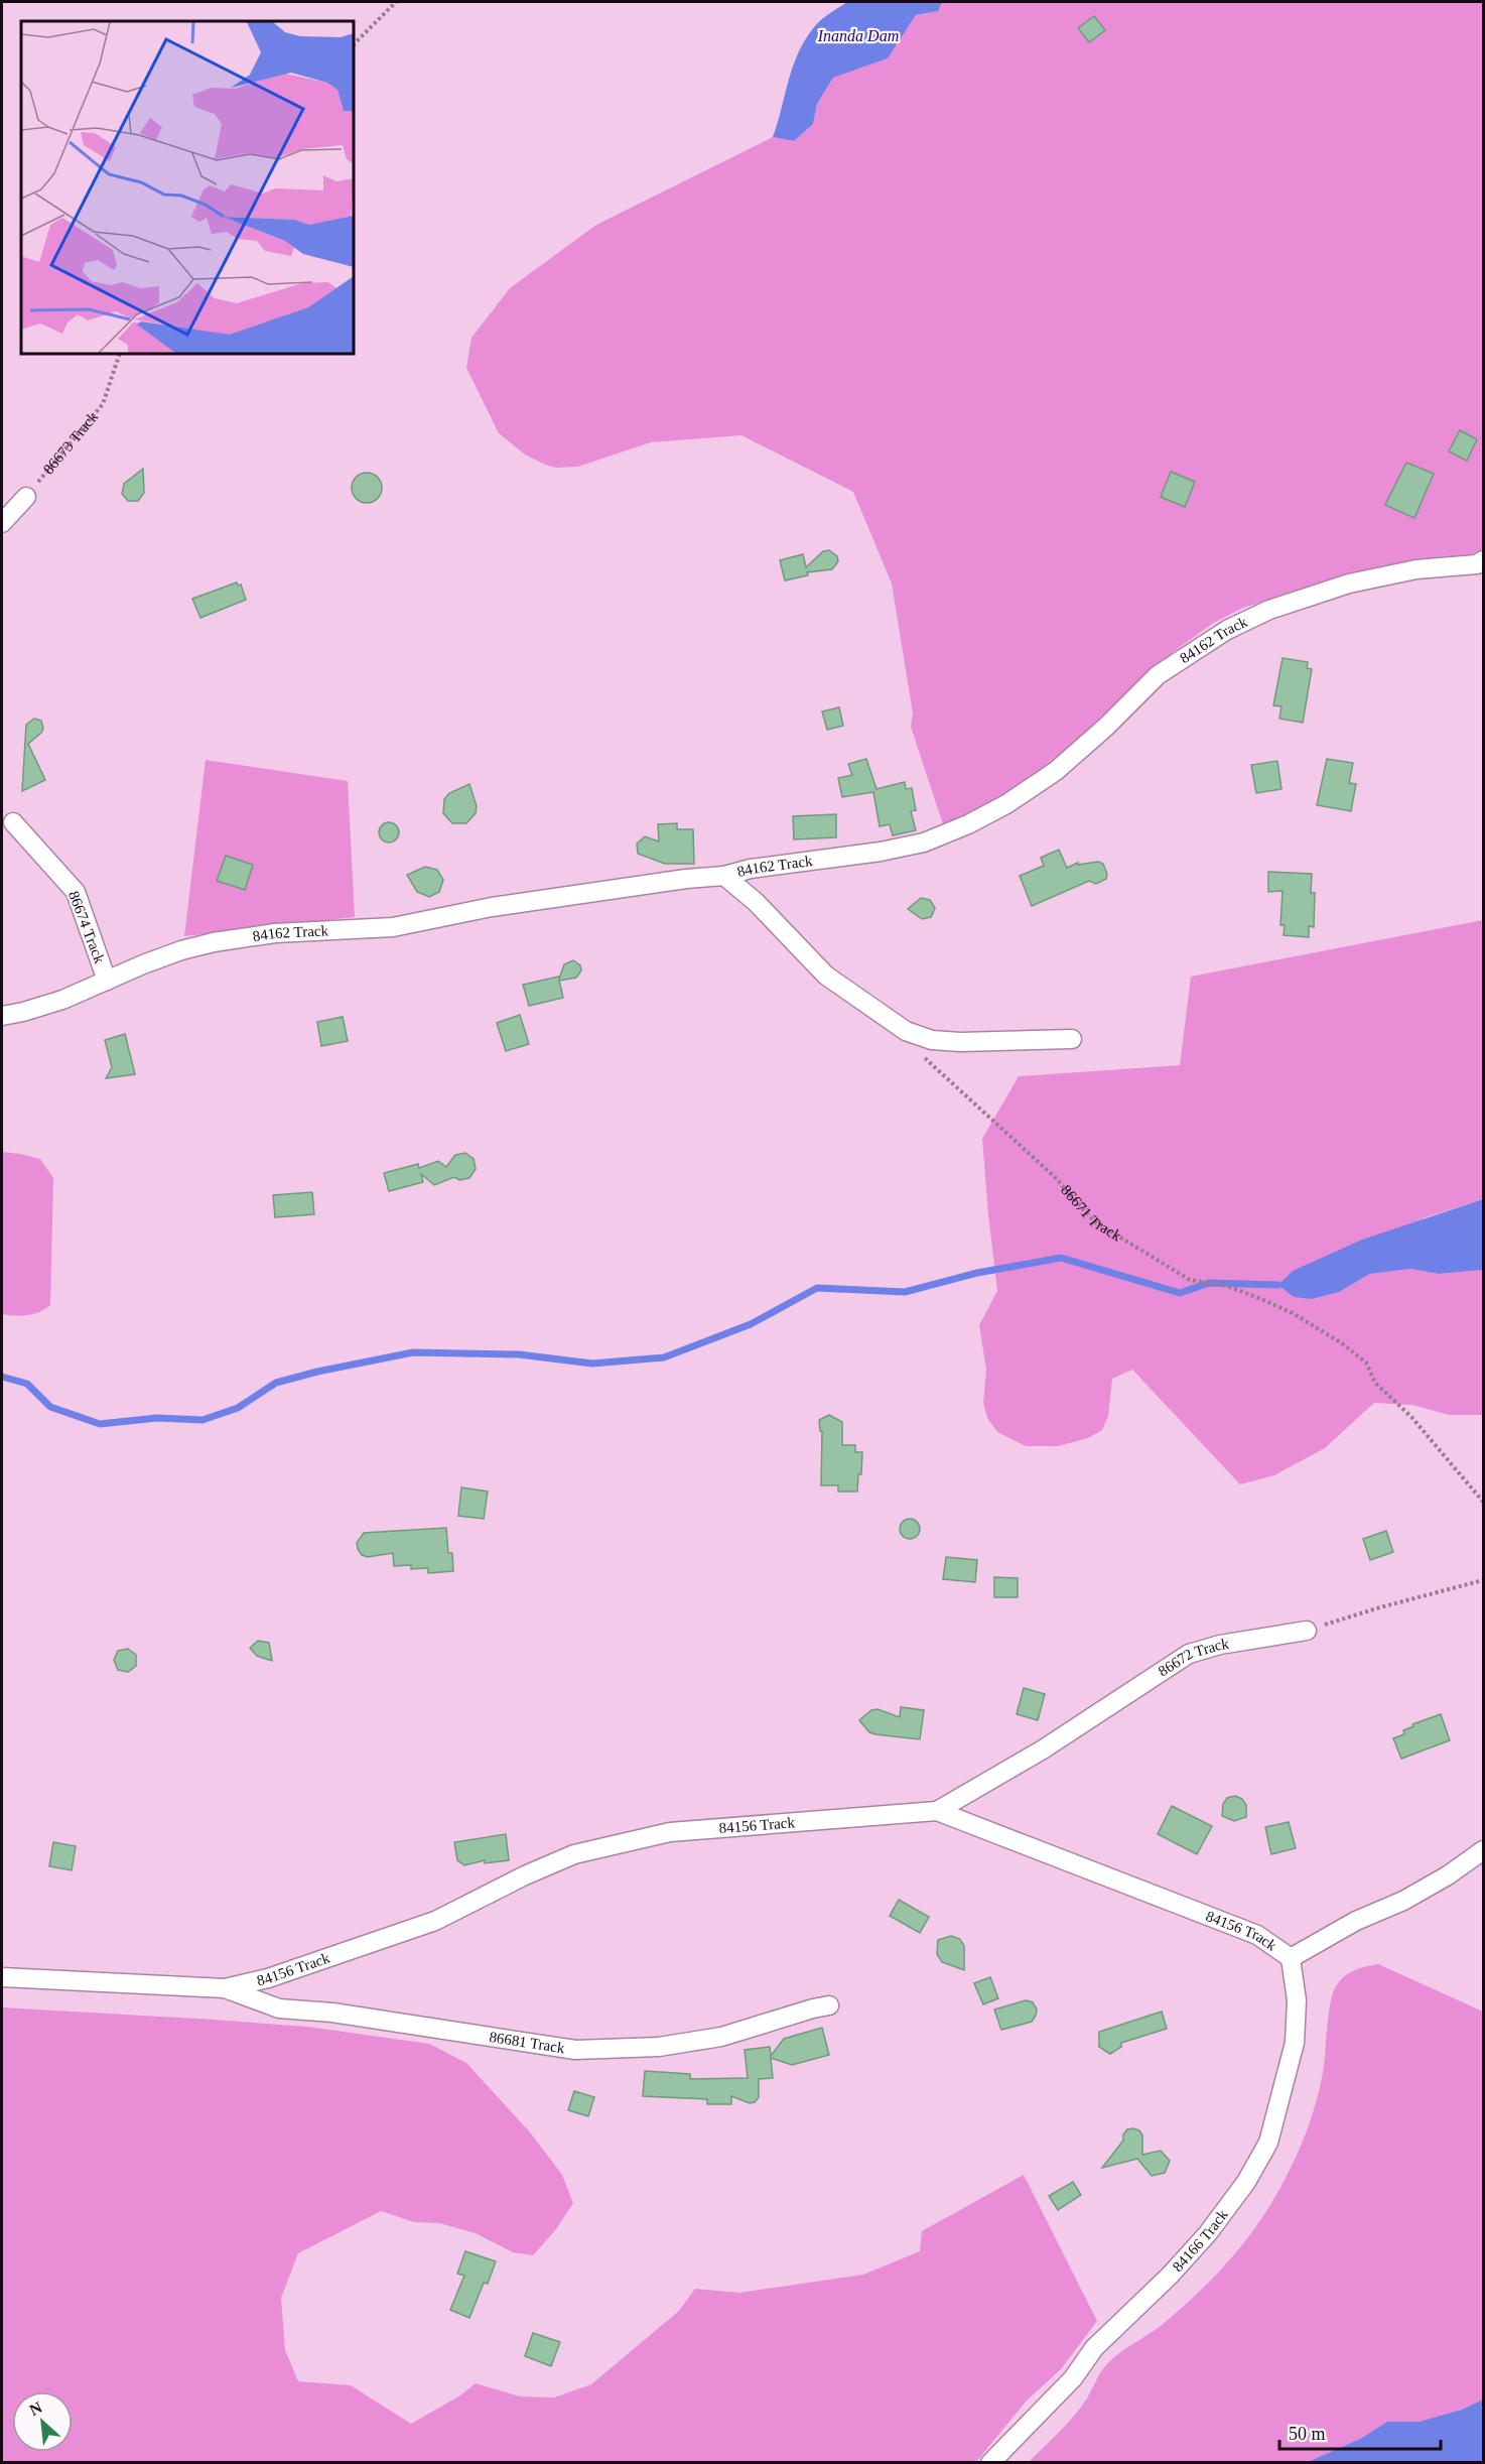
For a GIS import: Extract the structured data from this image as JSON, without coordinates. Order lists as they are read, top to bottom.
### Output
{
  "streets": {
    "street": [
      "84162 Track",
      "86674 Track",
      "86672 Track",
      "84156 Track",
      "86681 Track",
      "84166 Track"
    ],
    "path": ["86673 Track", "86671 Track"]
  },
  "crossings": [
    ["84162 Track", "86674 Track"],
    ["86672 Track", "84156 Track"],
    ["84156 Track", "86681 Track"],
    ["84156 Track", "84166 Track"]
  ],
  "water": ["Inanda Dam"],
  "scale_bar": "50 m",
  "north": "top left"
}
